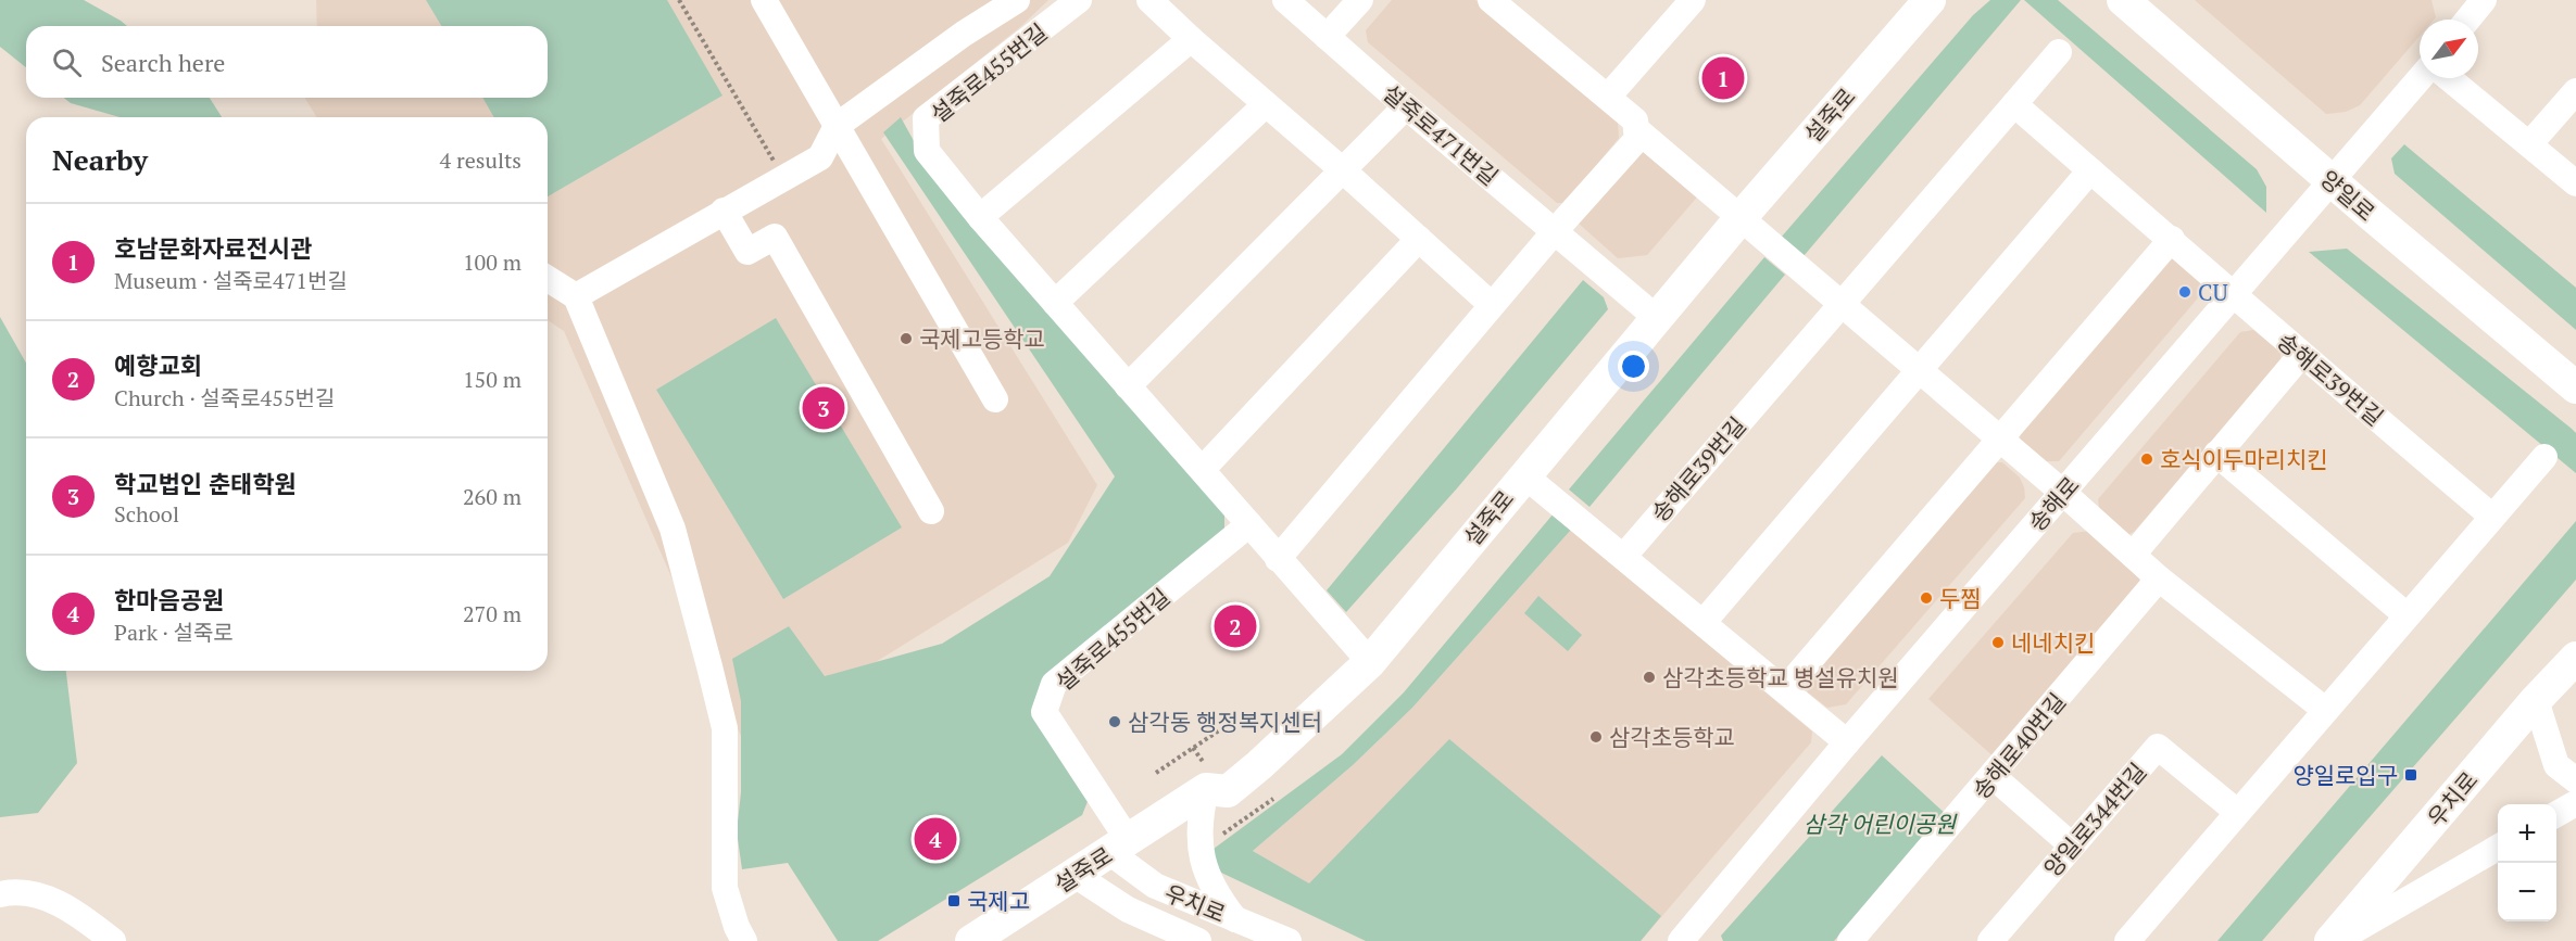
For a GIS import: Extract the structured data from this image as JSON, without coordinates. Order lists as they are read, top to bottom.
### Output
{
  "streets": {
    "main road": ["설죽로", "양일로", "우치로"],
    "street": [
      "설죽로455번길",
      "설죽로471번길",
      "송해로39번길",
      "송해로",
      "송해로40번길",
      "양일로344번길"
    ]
  },
  "crossings": [
    ["설죽로455번길", "설죽로"],
    ["설죽로455번길", "우치로"],
    ["설죽로", "설죽로471번길"],
    ["설죽로", "우치로"],
    ["양일로", "송해로"],
    ["송해로39번길", "송해로"]
  ],
  "parks": ["삼각 어린이공원"],
  "places": {
    "other": [
      "CU",
      "국제고등학교",
      "호식이두마리치킨",
      "두찜",
      "네네치킨",
      "삼각초등학교 병설유치원",
      "삼각동 행정복지센터",
      "삼각초등학교"
    ],
    "transit": ["양일로입구", "국제고"]
  },
  "north": "top right",
  "page": {
    "search": "Search here",
    "pins": [
      "1",
      "3",
      "2",
      "4"
    ],
    "heading": ["Nearby", "4 results"],
    "list": [
      {
        "mark": "1",
        "name": "호남문화자료전시관",
        "note": "Museum · 설죽로471번길",
        "value": "100 m"
      },
      {
        "mark": "2",
        "name": "예향교회",
        "note": "Church · 설죽로455번길",
        "value": "150 m"
      },
      {
        "mark": "3",
        "name": "학교법인 춘태학원",
        "note": "School",
        "value": "260 m"
      },
      {
        "mark": "4",
        "name": "한마음공원",
        "note": "Park · 설죽로",
        "value": "270 m"
      }
    ],
    "map_buttons": ["+", "−"]
  }
}
